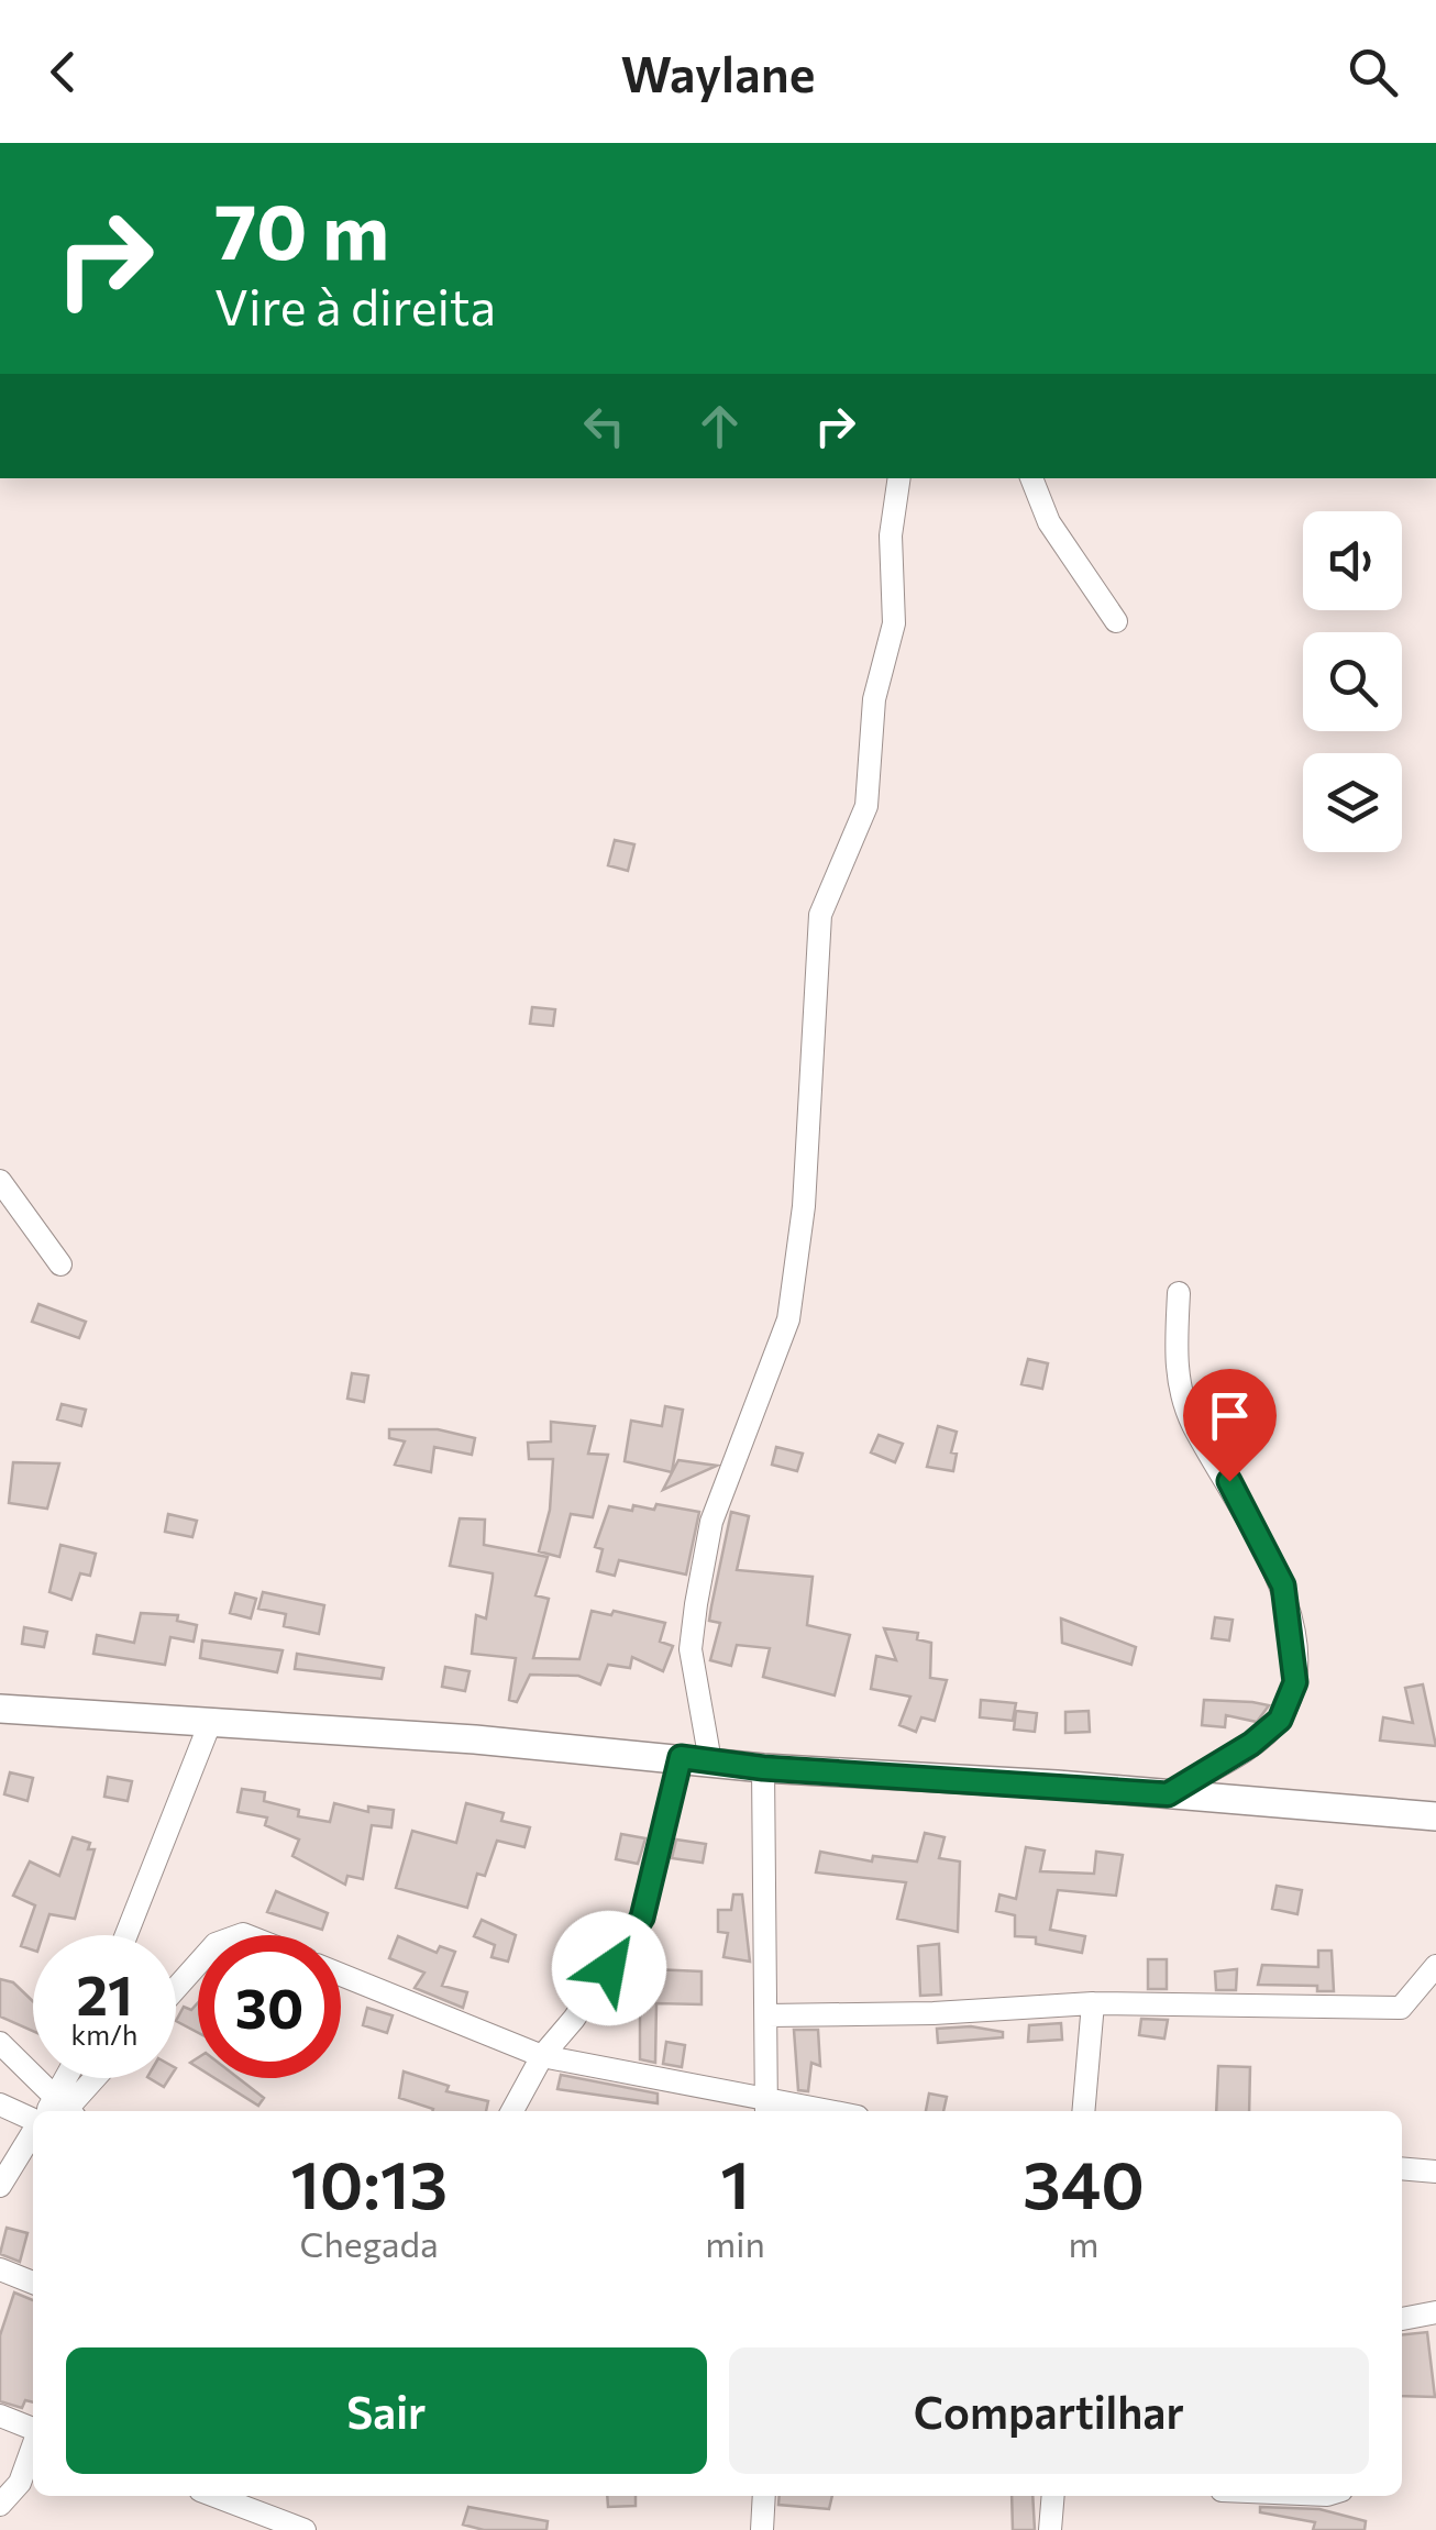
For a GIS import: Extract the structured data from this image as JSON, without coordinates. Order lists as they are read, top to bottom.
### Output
{
  "page": {
    "header": "Waylane",
    "turn": ["70 m", "Vire à direita"],
    "speed": "21 km/h",
    "limit": "30",
    "eta": [
      "10:13",
      "Chegada",
      "1",
      "min",
      "340",
      "m"
    ],
    "buttons": ["Sair", "Compartilhar"]
  }
}
